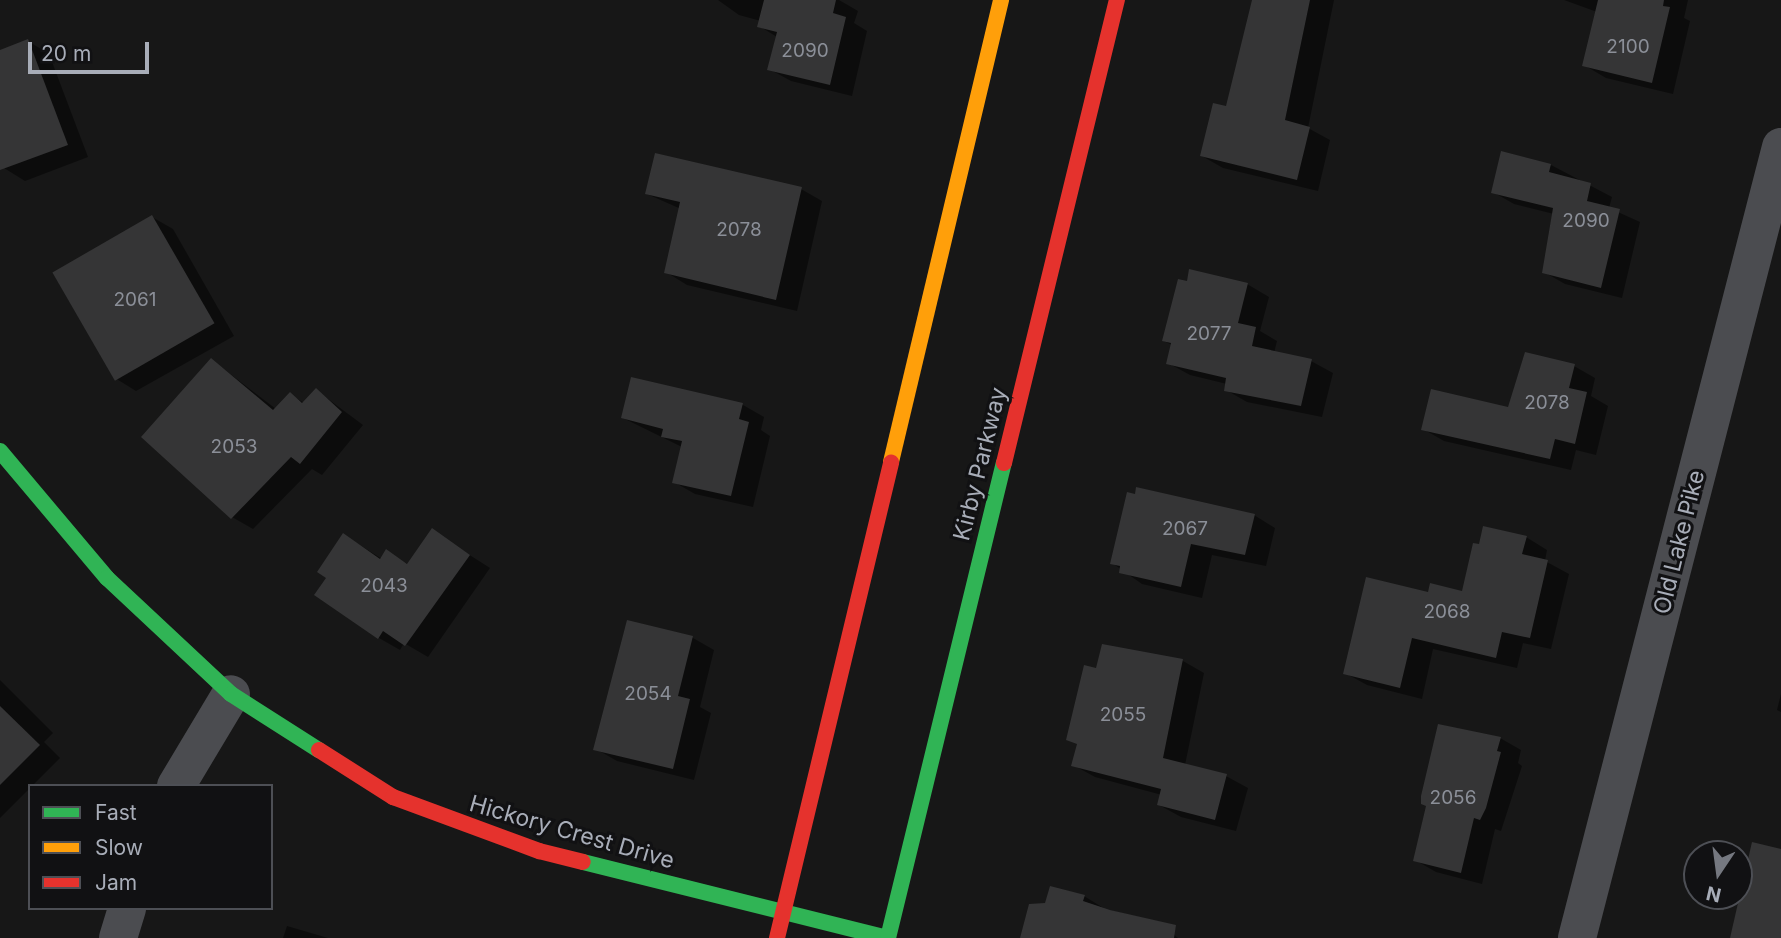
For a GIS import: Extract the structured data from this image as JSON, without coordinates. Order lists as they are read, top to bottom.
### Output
{
  "streets": {
    "main road": ["Kirby Parkway", "Hickory Crest Drive"],
    "street": ["Old Lake Pike"]
  },
  "crossings": [
    ["Kirby Parkway", "Hickory Crest Drive"]
  ],
  "house_numbers": [
    "2100",
    "2090",
    "2090",
    "2078",
    "2061",
    "2077",
    "2078",
    "2053",
    "2067",
    "2043",
    "2068",
    "2054",
    "2055",
    "2056"
  ],
  "legend": ["Fast", "Slow", "Jam"],
  "scale_bar": "20 m",
  "north": "bottom"
}
